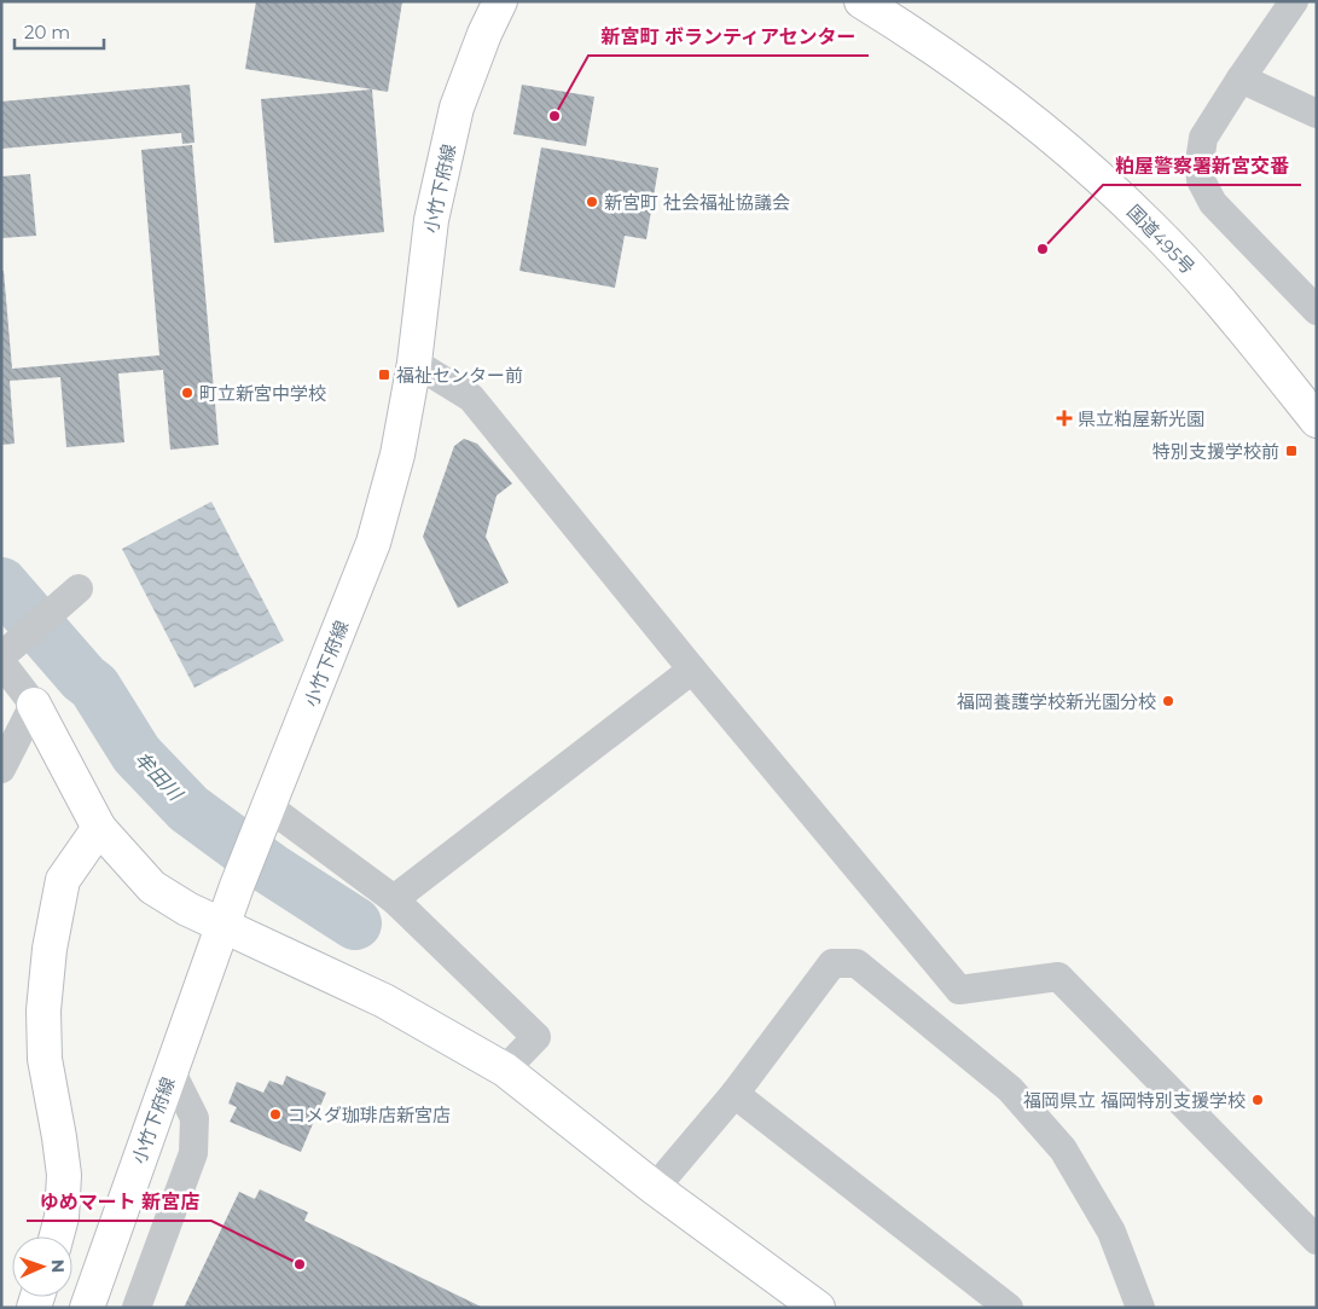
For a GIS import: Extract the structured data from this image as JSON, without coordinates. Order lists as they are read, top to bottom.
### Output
{
  "streets": {
    "main road": ["小竹下府線", "国道495号"]
  },
  "water": ["牟田川"],
  "places": {
    "other": [
      "新宮町 ボランティアセンター",
      "新宮町 社会福祉協議会",
      "粕屋警察署新宮交番",
      "町立新宮中学校",
      "福岡養護学校新光園分校",
      "福岡県立 福岡特別支援学校",
      "コメダ珈琲店新宮店",
      "ゆめマート 新宮店"
    ],
    "transit": ["福祉センター前", "特別支援学校前"],
    "health": ["県立粕屋新光園"]
  },
  "scale_bar": "20 m",
  "north": "right"
}
